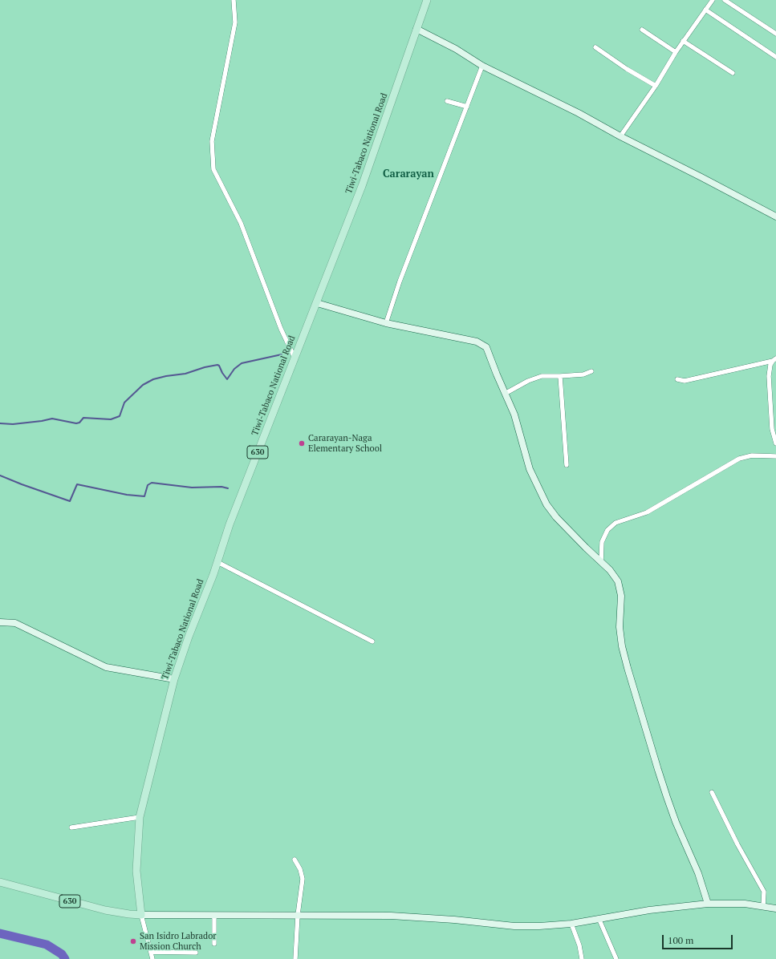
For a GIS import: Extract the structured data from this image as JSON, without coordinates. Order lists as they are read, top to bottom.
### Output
{
  "streets": {
    "main road": ["Tiwi-Tabaco National Road", "630"]
  },
  "crossings": [
    ["Tiwi-Tabaco National Road", "630"]
  ],
  "districts": ["Cararayan"],
  "places": ["Cararayan-Naga Elementary School", "San Isidro Labrador Mission Church"],
  "scale_bar": "100 m"
}
